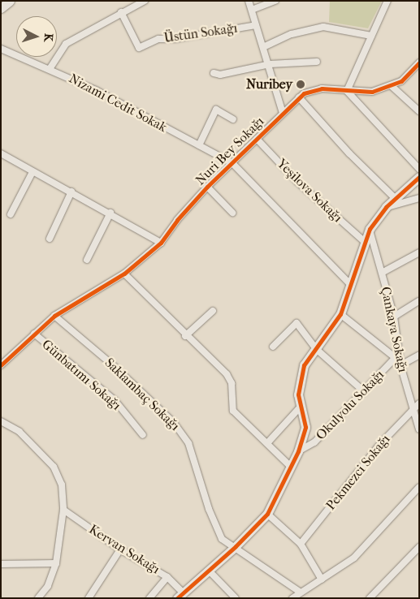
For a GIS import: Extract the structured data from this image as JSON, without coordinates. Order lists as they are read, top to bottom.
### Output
{
  "streets": {
    "street": [
      "Üstün Sokağı",
      "Nizami Cedit Sokak",
      "Nuri Bey Sokağı",
      "Yeşilova Sokağı",
      "Çankaya Sokağı",
      "Günbatımı Sokağı",
      "Saklambaç Sokağı",
      "Okulyolu Sokağı",
      "Pekmezci Sokağı",
      "Kervan Sokağı"
    ]
  },
  "crossings": [
    ["Nizami Cedit Sokak", "Nuri Bey Sokağı"],
    ["Nuri Bey Sokağı", "Yeşilova Sokağı"],
    ["Nuri Bey Sokağı", "Günbatımı Sokağı"],
    ["Nuri Bey Sokağı", "Saklambaç Sokağı"],
    ["Çankaya Sokağı", "Okulyolu Sokağı"],
    ["Çankaya Sokağı", "Pekmezci Sokağı"]
  ],
  "places": ["Nuribey"],
  "north": "right"
}
